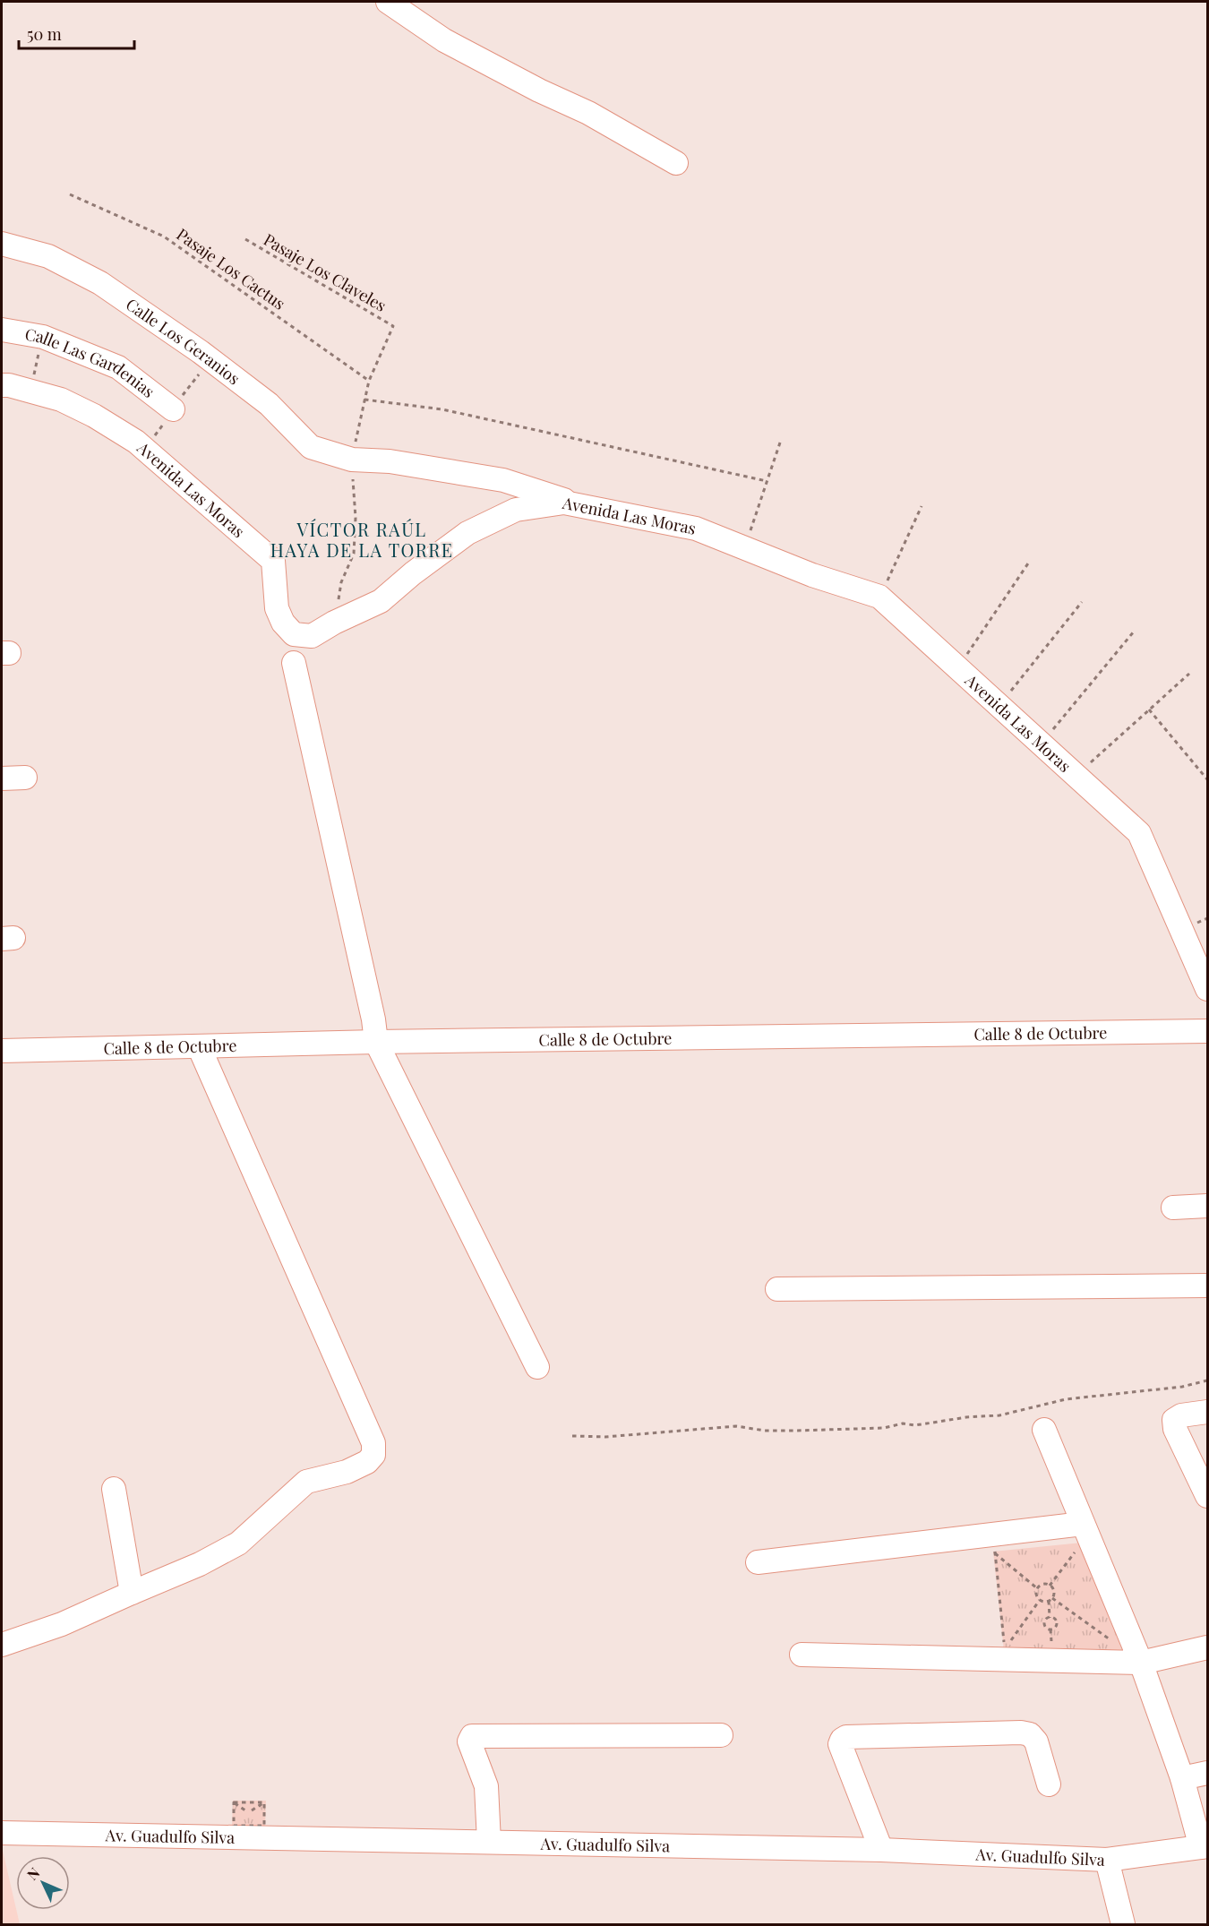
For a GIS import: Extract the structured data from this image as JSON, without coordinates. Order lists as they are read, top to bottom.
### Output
{
  "streets": {
    "street": [
      "Calle Los Geranios",
      "Calle Las Gardenias",
      "Avenida Las Moras",
      "Calle 8 de Octubre",
      "Av. Guadulfo Silva"
    ],
    "path": ["Pasaje Los Cactus", "Pasaje Los Claveles"]
  },
  "crossings": [
    ["Calle Los Geranios", "Avenida Las Moras"]
  ],
  "districts": ["VÍCTOR RAÚL HAYA DE LA TORRE"],
  "scale_bar": "50 m",
  "north": "top left"
}
